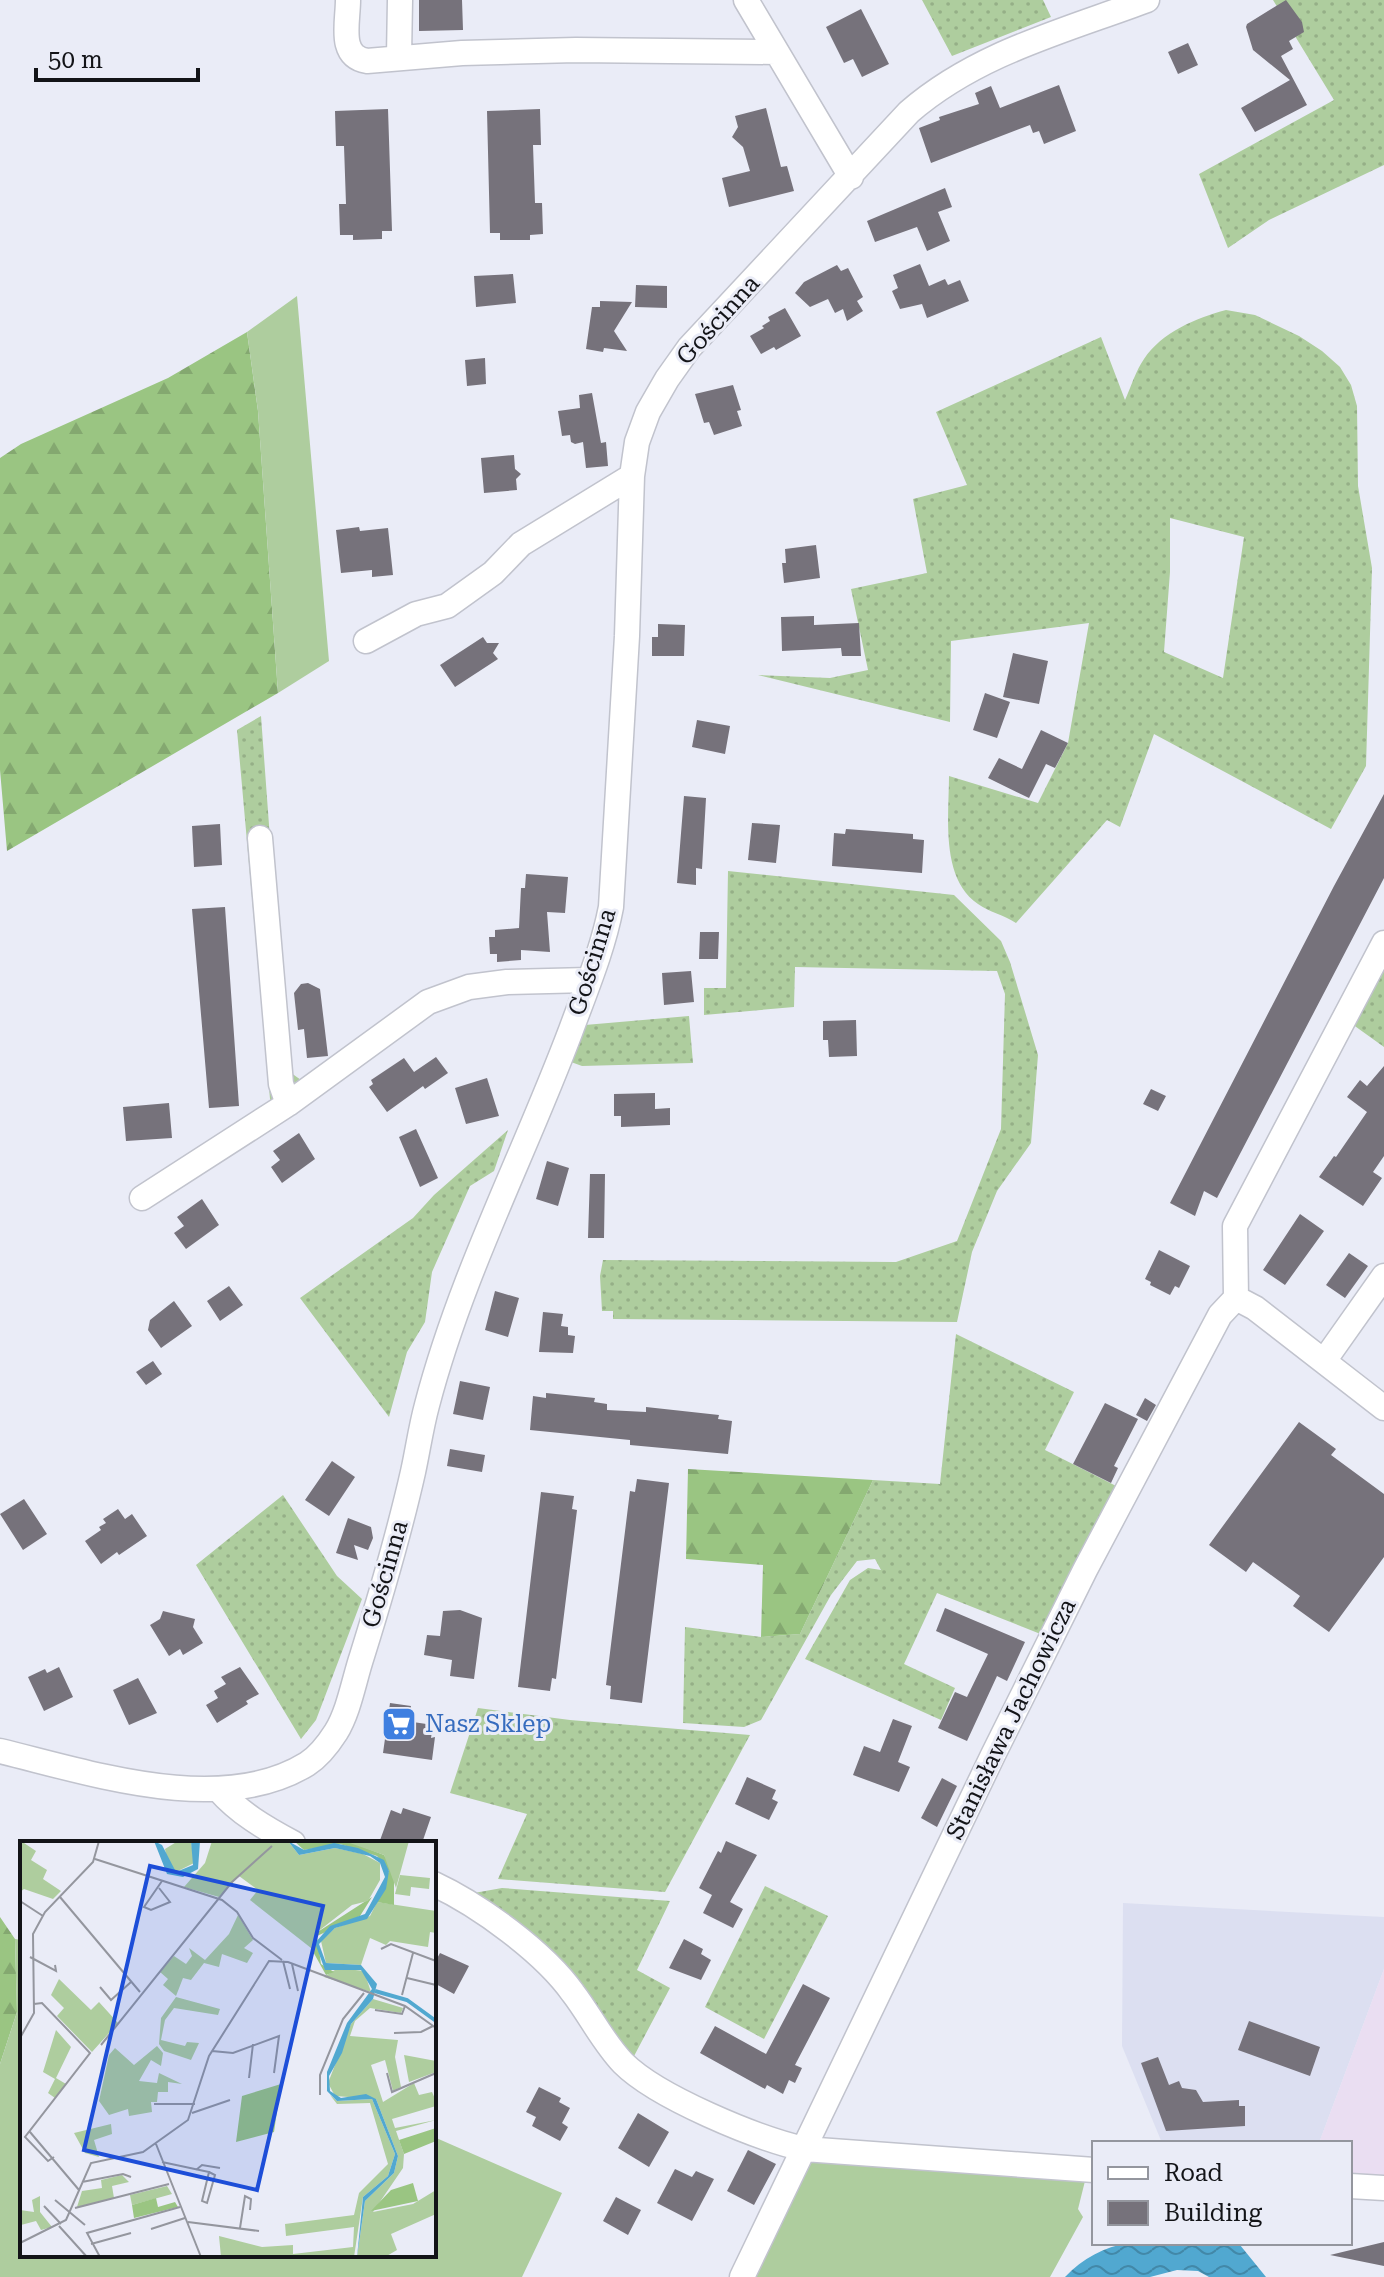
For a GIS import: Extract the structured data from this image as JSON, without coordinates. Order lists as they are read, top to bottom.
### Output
{
  "streets": {
    "street": ["Gościnna", "Stanisława Jachowicza"]
  },
  "places": {
    "supermarket": ["Nasz Sklep"]
  },
  "legend": ["Road", "Building"],
  "scale_bar": "50 m"
}
